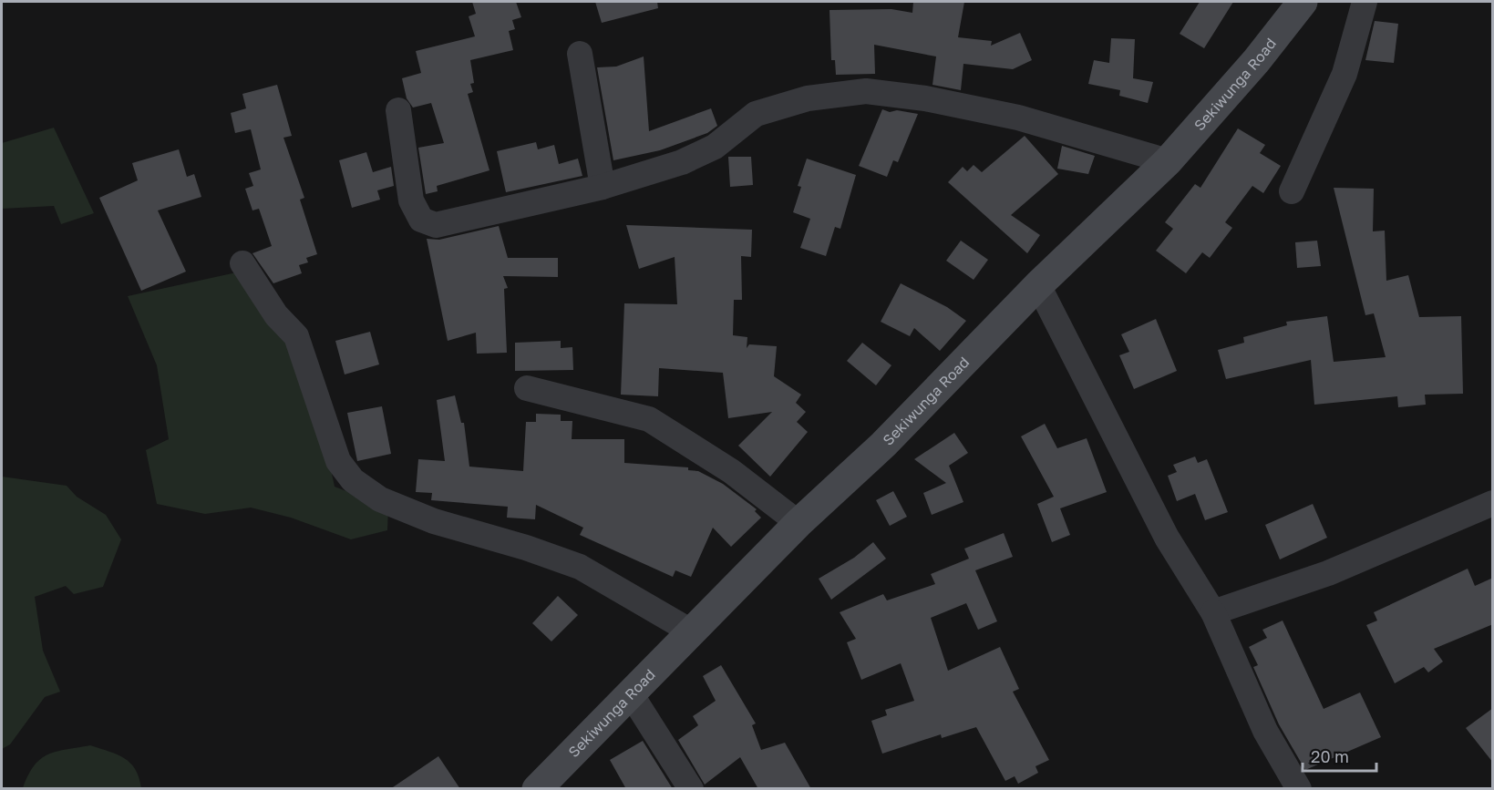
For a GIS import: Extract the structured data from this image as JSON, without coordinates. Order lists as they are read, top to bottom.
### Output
{
  "streets": {
    "main road": ["Sekiwunga Road"]
  },
  "scale_bar": "20 m"
}
